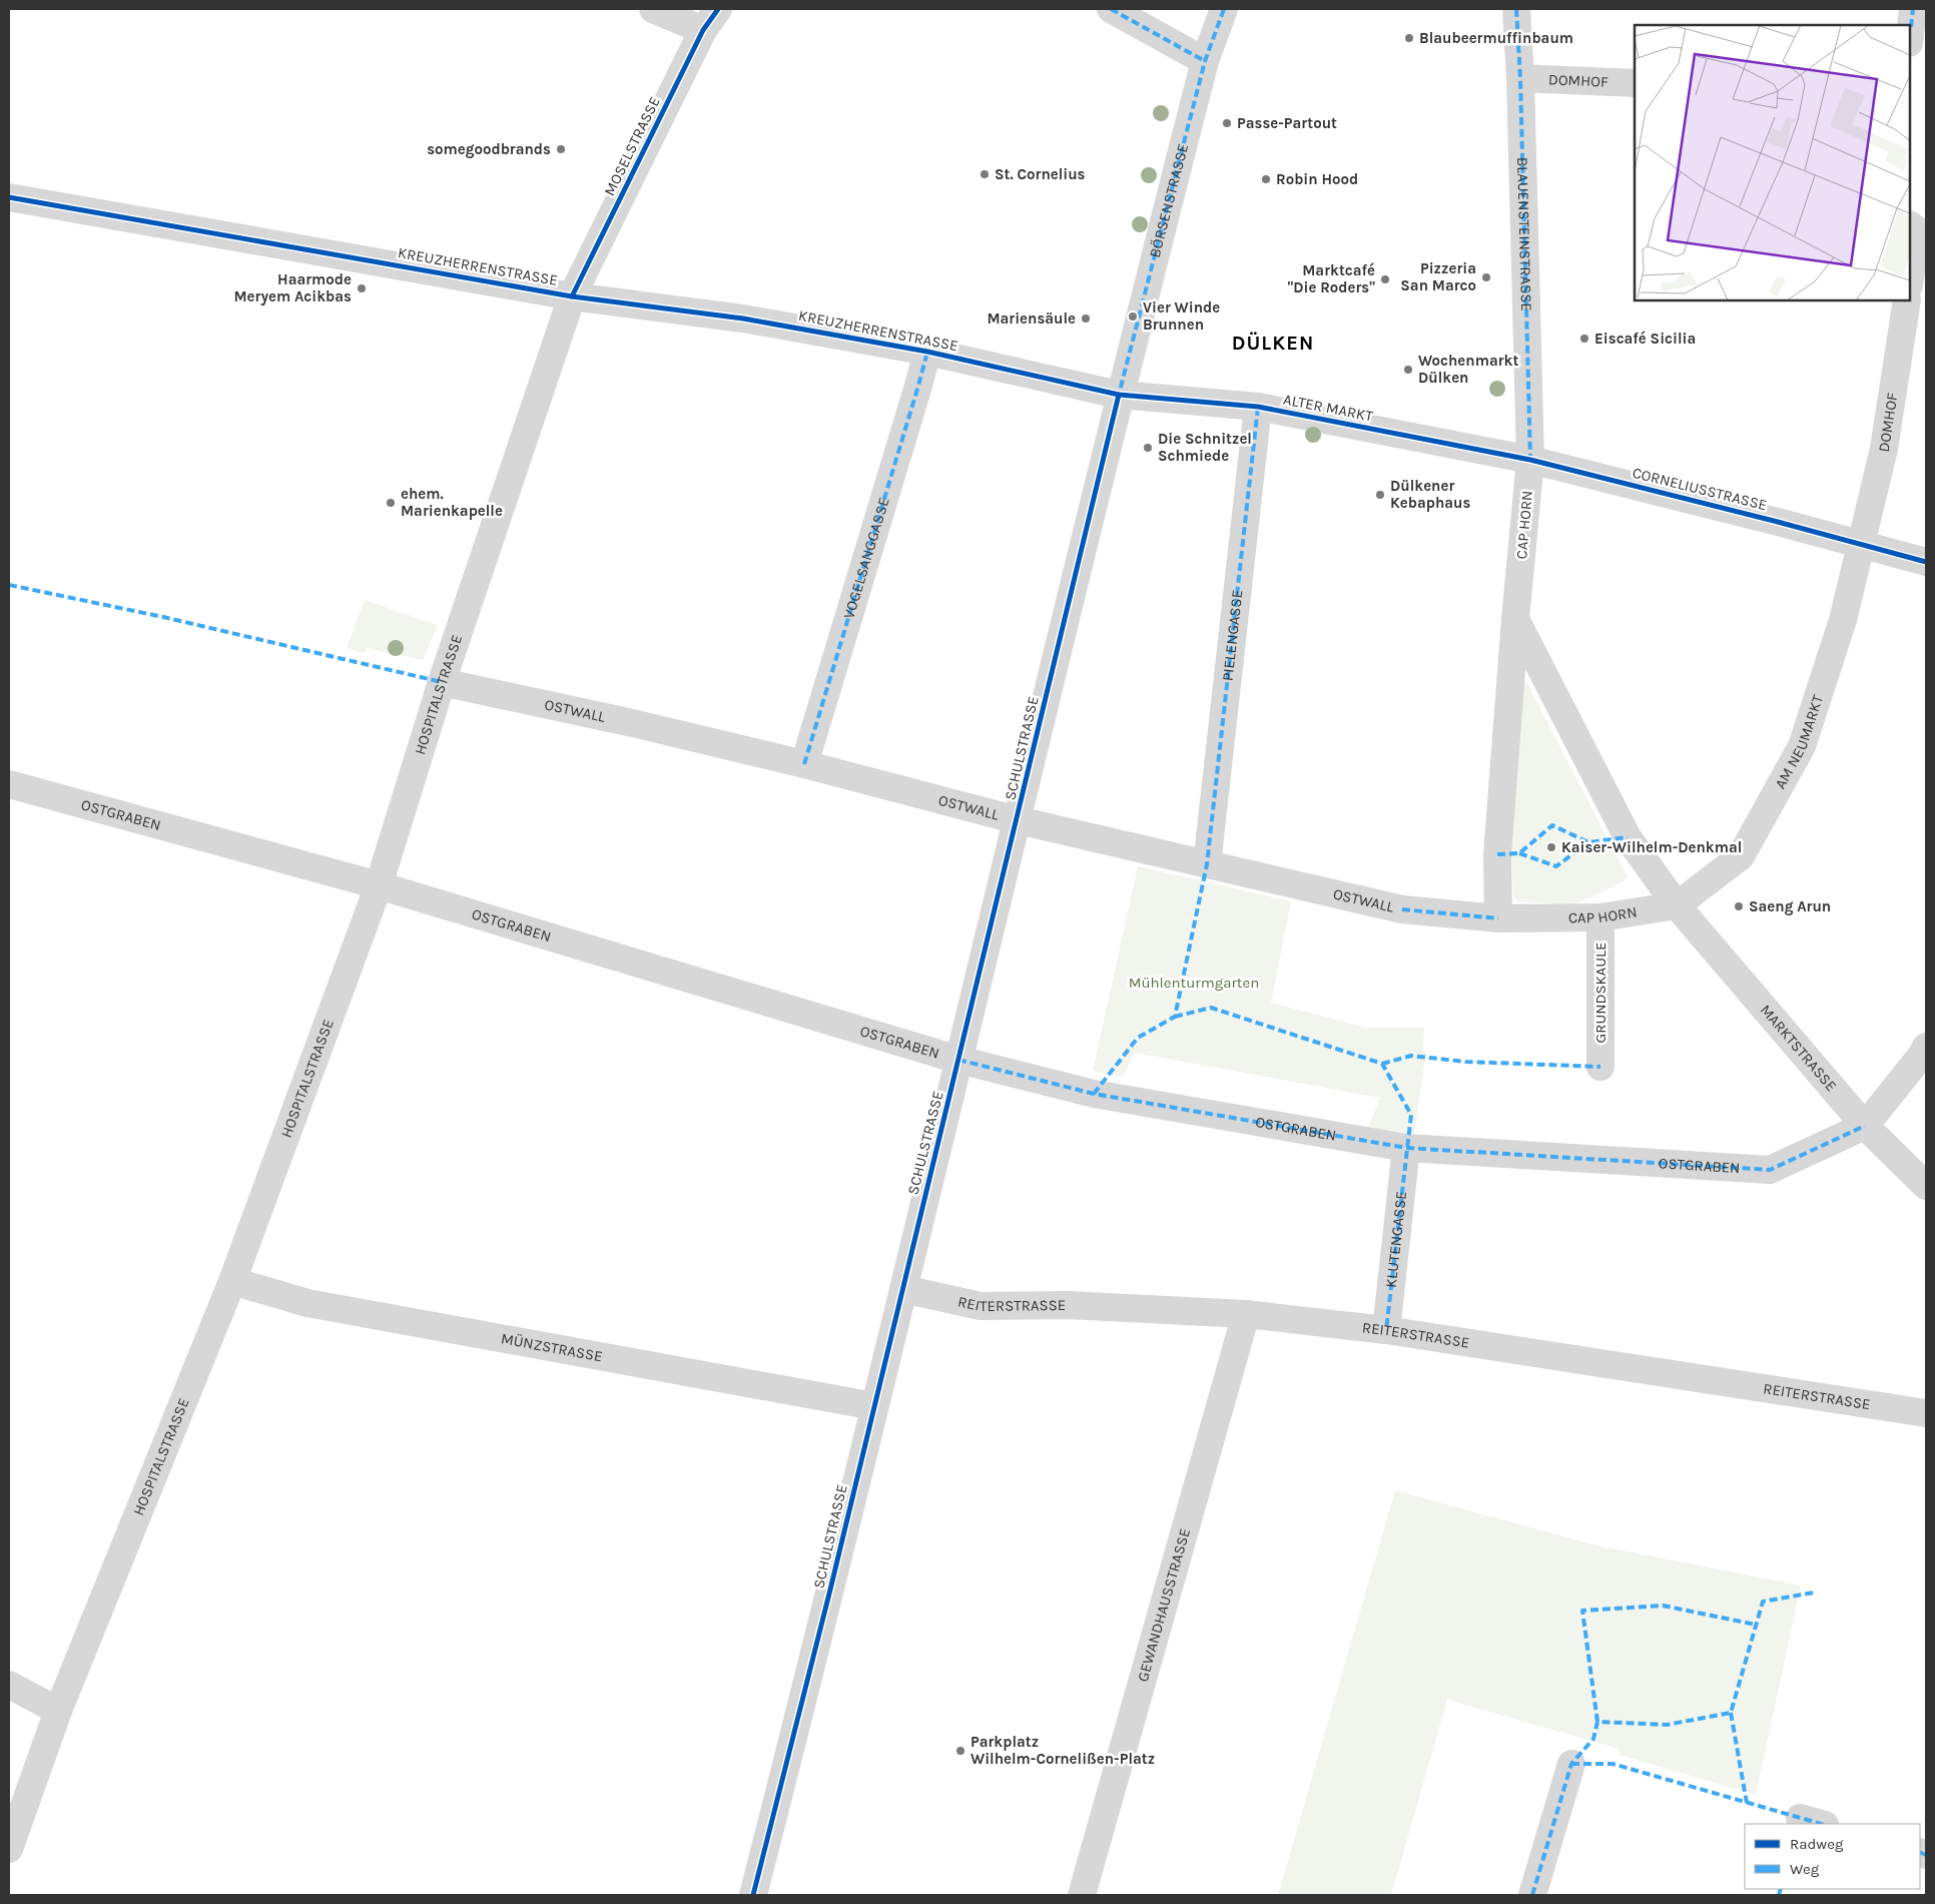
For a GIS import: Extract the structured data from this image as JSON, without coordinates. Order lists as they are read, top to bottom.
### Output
{
  "streets": {
    "street": [
      "DOMHOF",
      "MOSELSTRASSE",
      "BÖRSENSTRASSE",
      "BLAUENSTEINSTRASSE",
      "KREUZHERRENSTRASSE",
      "ALTER MARKT",
      "CORNELIUSSTRASSE",
      "CAP HORN",
      "VOGELSANGGASSE",
      "PIELENGASSE",
      "HOSPITALSTRASSE",
      "OSTWALL",
      "AM NEUMARKT",
      "SCHULSTRASSE",
      "OSTGRABEN",
      "GRUNDSKAULE",
      "MARKTSTRASSE",
      "KLUTENGASSE",
      "REITERSTRASSE",
      "MÜNZSTRASSE",
      "GEWANDHAUSSTRASSE"
    ]
  },
  "crossings": [
    ["DOMHOF", "BLAUENSTEINSTRASSE"],
    ["DOMHOF", "CORNELIUSSTRASSE"],
    ["DOMHOF", "AM NEUMARKT"],
    ["MOSELSTRASSE", "KREUZHERRENSTRASSE"],
    ["MOSELSTRASSE", "HOSPITALSTRASSE"],
    ["BÖRSENSTRASSE", "KREUZHERRENSTRASSE"],
    ["BÖRSENSTRASSE", "ALTER MARKT"],
    ["BÖRSENSTRASSE", "SCHULSTRASSE"],
    ["BLAUENSTEINSTRASSE", "ALTER MARKT"],
    ["BLAUENSTEINSTRASSE", "CORNELIUSSTRASSE"],
    ["BLAUENSTEINSTRASSE", "CAP HORN"],
    ["KREUZHERRENSTRASSE", "ALTER MARKT"],
    ["KREUZHERRENSTRASSE", "VOGELSANGGASSE"],
    ["KREUZHERRENSTRASSE", "HOSPITALSTRASSE"],
    ["KREUZHERRENSTRASSE", "SCHULSTRASSE"],
    ["ALTER MARKT", "CORNELIUSSTRASSE"],
    ["ALTER MARKT", "CAP HORN"],
    ["ALTER MARKT", "PIELENGASSE"],
    ["ALTER MARKT", "SCHULSTRASSE"],
    ["CORNELIUSSTRASSE", "CAP HORN"],
    ["CORNELIUSSTRASSE", "AM NEUMARKT"],
    ["CAP HORN", "OSTWALL"],
    ["CAP HORN", "AM NEUMARKT"],
    ["CAP HORN", "GRUNDSKAULE"],
    ["CAP HORN", "MARKTSTRASSE"],
    ["VOGELSANGGASSE", "OSTWALL"],
    ["PIELENGASSE", "OSTWALL"],
    ["HOSPITALSTRASSE", "OSTWALL"],
    ["HOSPITALSTRASSE", "OSTGRABEN"],
    ["HOSPITALSTRASSE", "MÜNZSTRASSE"],
    ["OSTWALL", "SCHULSTRASSE"],
    ["AM NEUMARKT", "MARKTSTRASSE"],
    ["SCHULSTRASSE", "OSTGRABEN"],
    ["SCHULSTRASSE", "REITERSTRASSE"],
    ["SCHULSTRASSE", "MÜNZSTRASSE"],
    ["OSTGRABEN", "MARKTSTRASSE"],
    ["OSTGRABEN", "KLUTENGASSE"],
    ["KLUTENGASSE", "REITERSTRASSE"],
    ["REITERSTRASSE", "GEWANDHAUSSTRASSE"]
  ],
  "districts": ["DÜLKEN"],
  "parks": ["Mühlenturmgarten"],
  "places": [
    "Blaubeermuffinbaum",
    "Passe-Partout",
    "somegoodbrands",
    "St. Cornelius",
    "Robin Hood",
    "Pizzeria San Marco",
    "Marktcafé \"Die Roders\"",
    "Haarmode Meryem Acikbas",
    "Vier Winde Brunnen",
    "Mariensäule",
    "Eiscafé Sicilia",
    "Wochenmarkt Dülken",
    "Die Schnitzel Schmiede",
    "Dülkener Kebaphaus",
    "ehem. Marienkapelle",
    "Kaiser-Wilhelm-Denkmal",
    "Saeng Arun",
    "Parkplatz Wilhelm-Cornelißen-Platz"
  ],
  "legend": ["Radweg", "Weg"]
}
